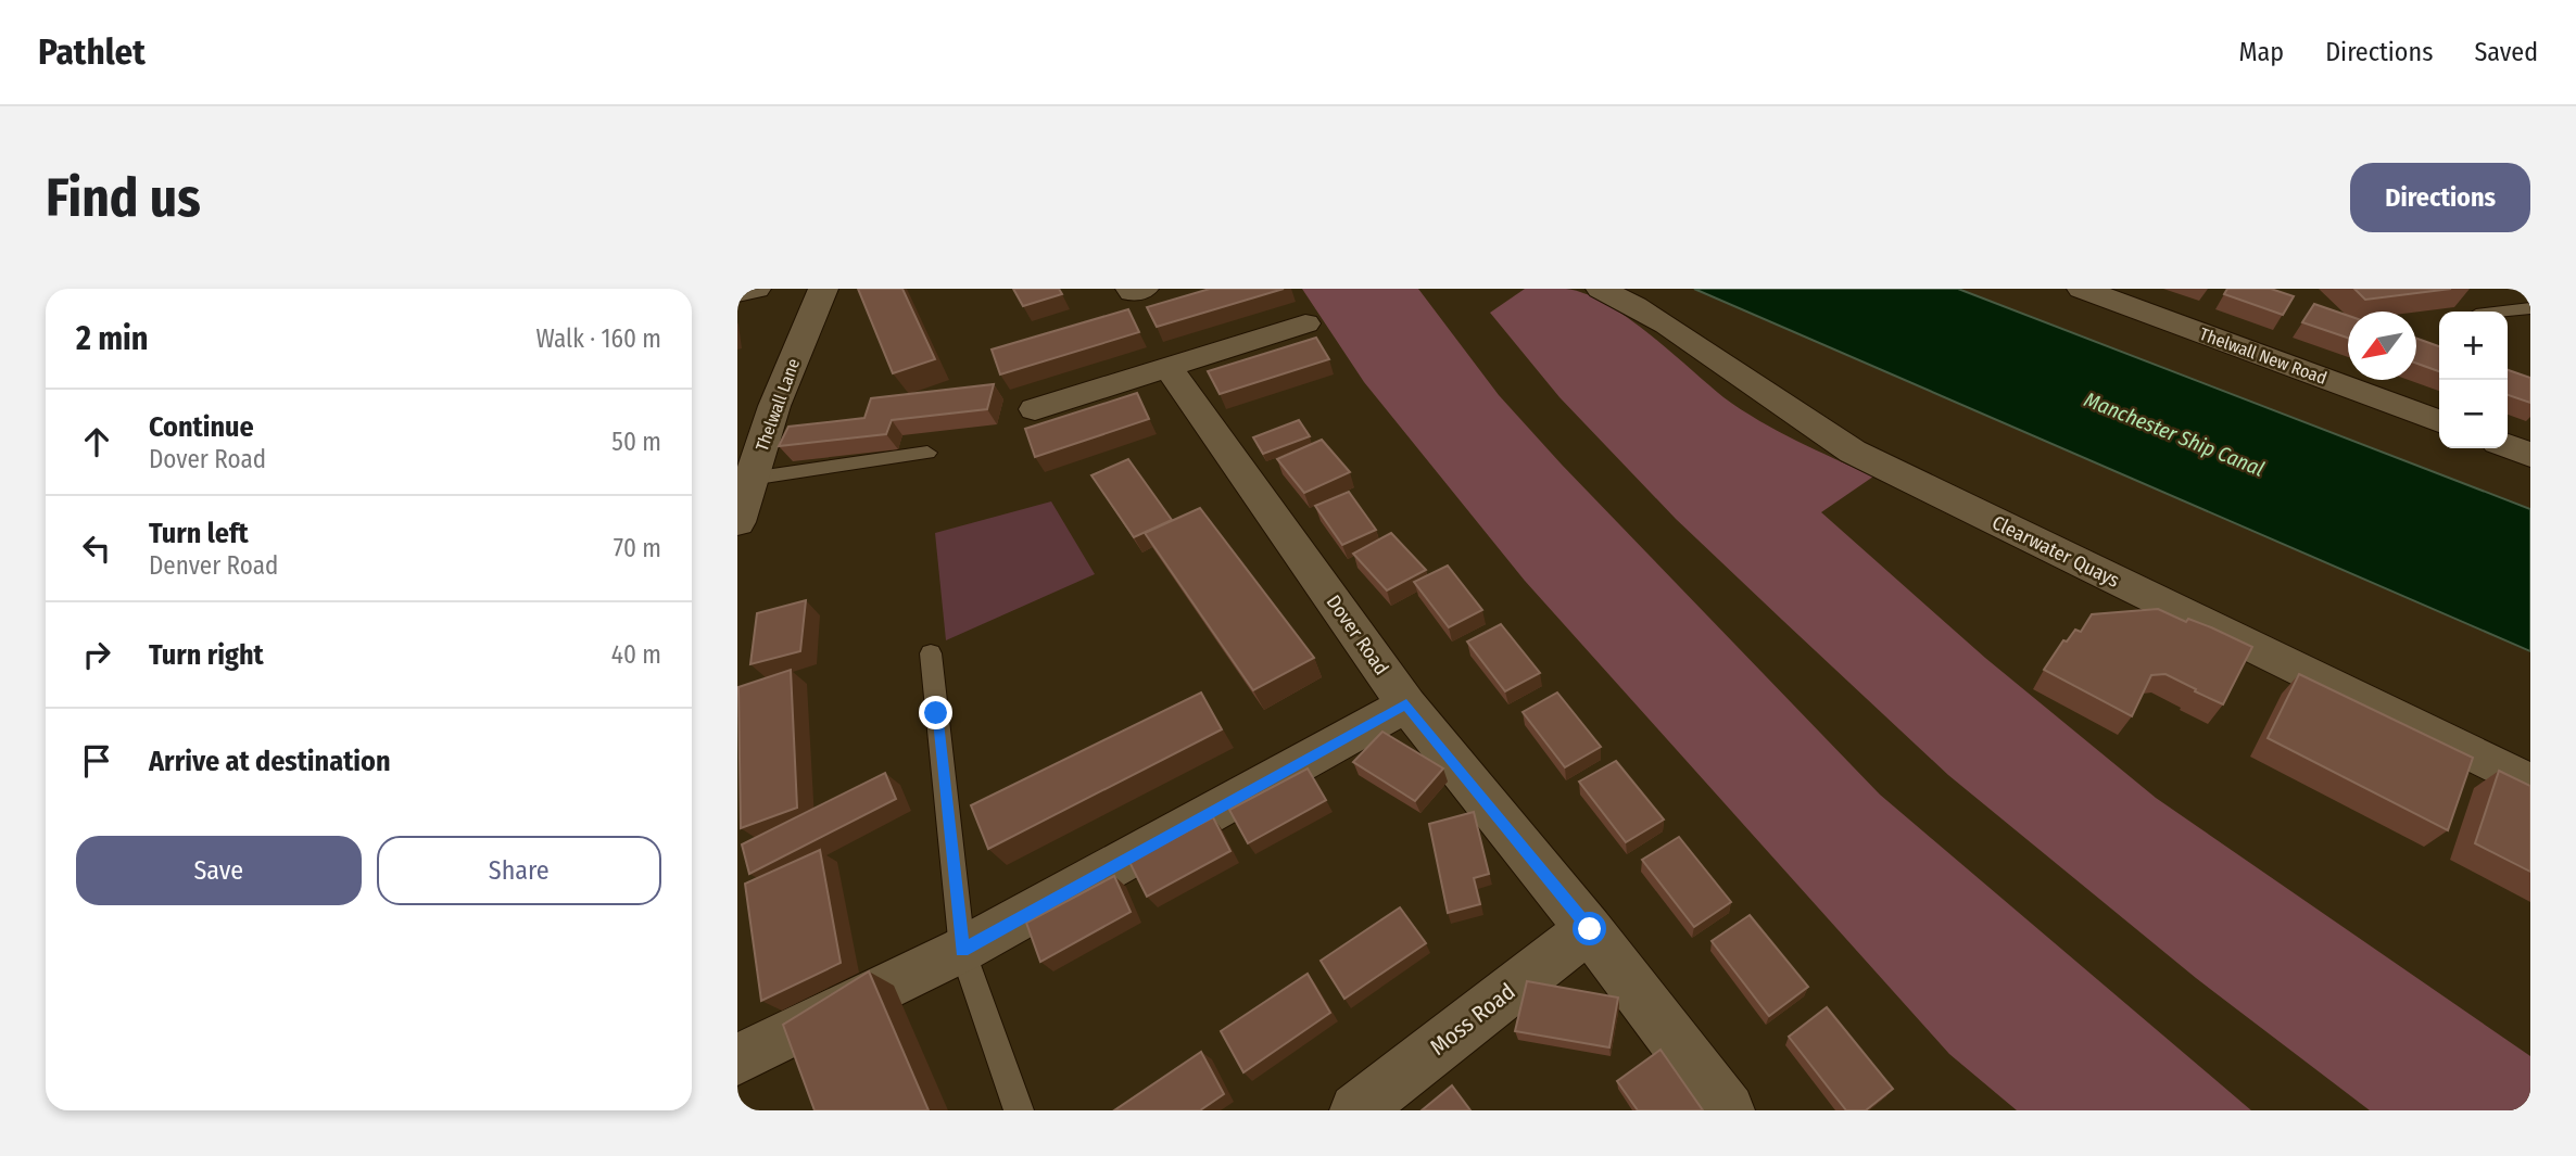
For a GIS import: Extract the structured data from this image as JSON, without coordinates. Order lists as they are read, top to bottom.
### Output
{
  "streets": {
    "street": [
      "Thelwall New Road",
      "Thelwall Lane",
      "Clearwater Quays",
      "Dover Road",
      "Moss Road"
    ]
  },
  "crossings": [
    ["Dover Road", "Moss Road"]
  ],
  "water": ["Manchester Ship Canal"],
  "north": "bottom left",
  "page": {
    "header": "Pathlet",
    "nav": ["Map", "Directions", "Saved"],
    "buttons": [
      "Directions",
      ["Save", "Share"]
    ],
    "title": "Find us",
    "heading": ["2 min", "Walk · 160 m"],
    "map_buttons": ["+", "−"],
    "list": [
      ["Continue", "Dover Road", "50 m"],
      ["Turn left", "Denver Road", "70 m"],
      ["Turn right", "40 m"],
      "Arrive at destination"
    ]
  }
}
